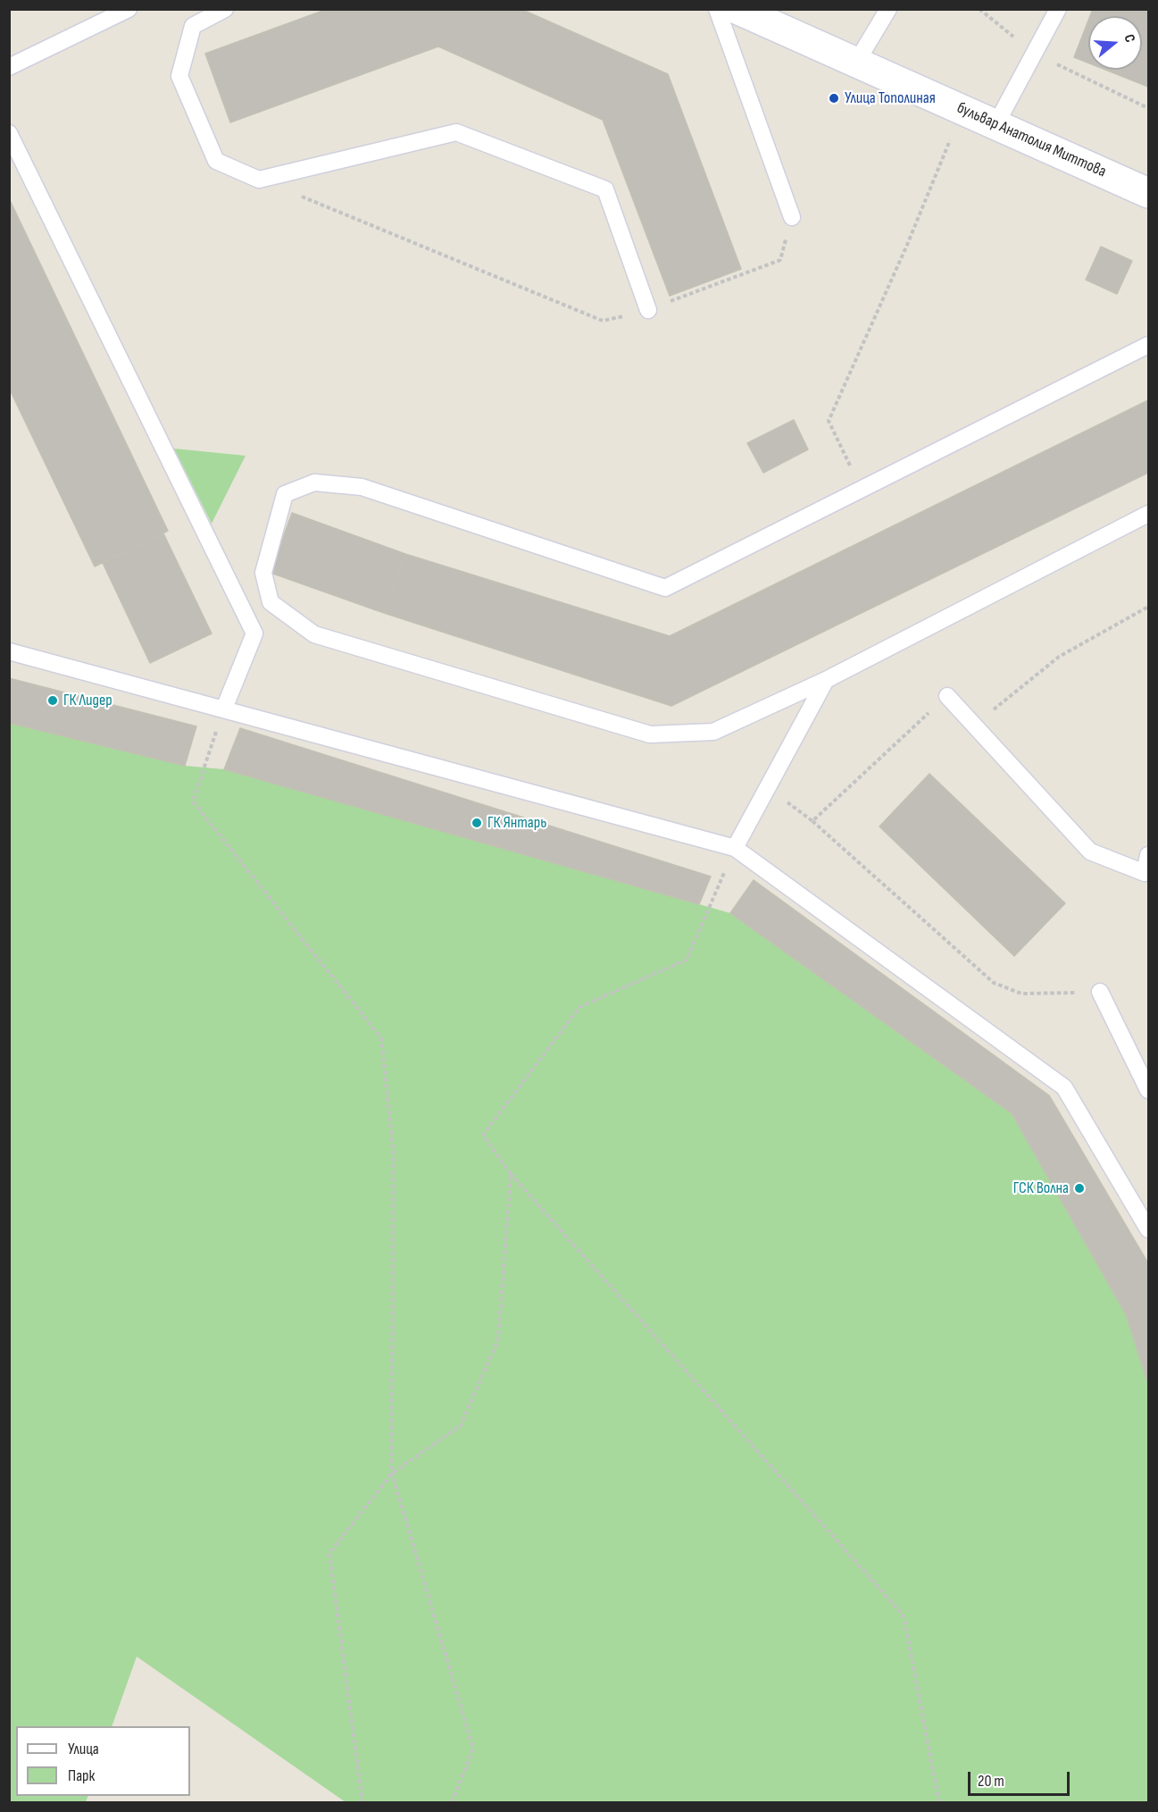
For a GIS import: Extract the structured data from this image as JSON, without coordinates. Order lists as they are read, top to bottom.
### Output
{
  "streets": {
    "street": ["бульвар Анатолия Миттова"]
  },
  "places": [
    "Улица Тополиная",
    "ГК Лидер",
    "ГК Янтарь",
    "ГСК Волна"
  ],
  "legend": ["Улица", "Парк"],
  "scale_bar": "20 m",
  "north": "right"
}
